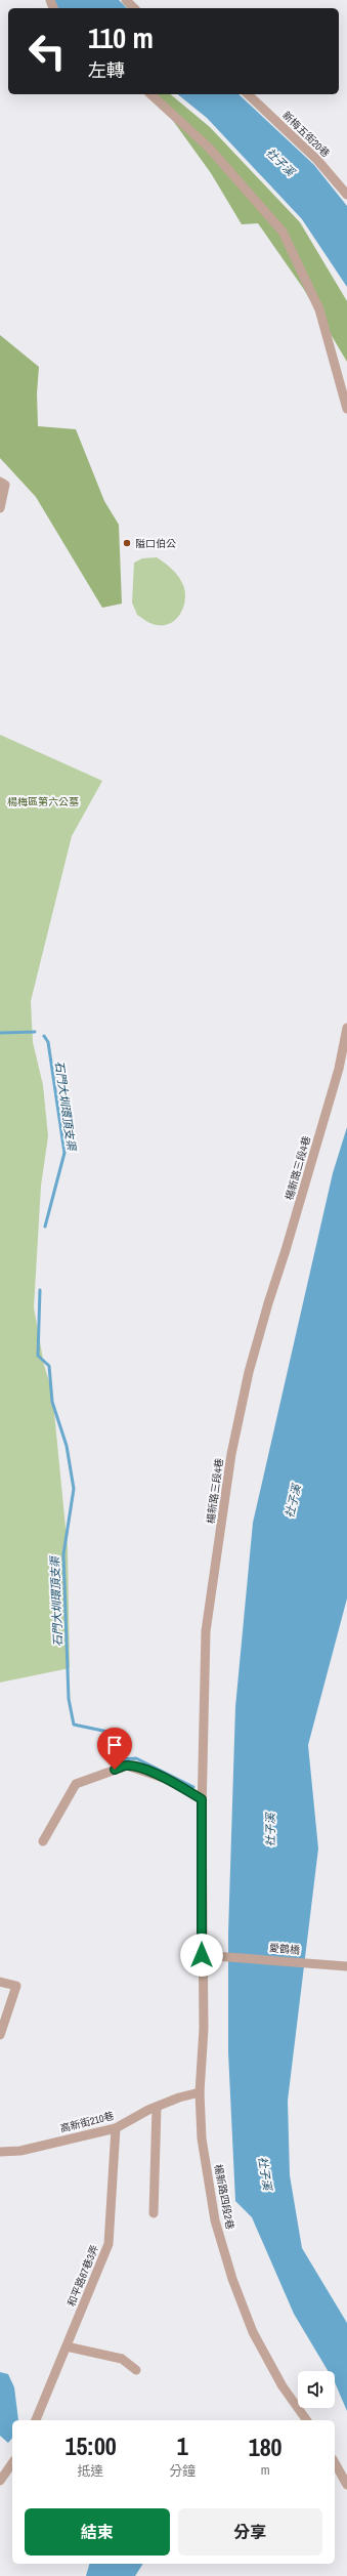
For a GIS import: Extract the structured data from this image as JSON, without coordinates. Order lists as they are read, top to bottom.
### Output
{
  "streets": {
    "street": [
      "新梅五街20巷",
      "楊新路三段4巷",
      "愛鶴橋",
      "高新街210巷",
      "楊新路四段2巷",
      "和平路87巷3弄"
    ]
  },
  "crossings": [
    ["楊新路三段4巷", "愛鶴橋"],
    ["楊新路三段4巷", "楊新路四段2巷"],
    ["愛鶴橋", "楊新路四段2巷"],
    ["高新街210巷", "楊新路四段2巷"],
    ["高新街210巷", "和平路87巷3弄"]
  ],
  "water": ["社子溪", "石門大圳環頂支渠"],
  "parks": ["楊梅區第六公墓"],
  "places": ["隘口伯公"],
  "page": {
    "turn": ["110 m", "左轉"],
    "eta": [
      "15:00",
      "抵達",
      "1",
      "分鐘",
      "180",
      "m"
    ],
    "buttons": ["結束", "分享"]
  }
}
